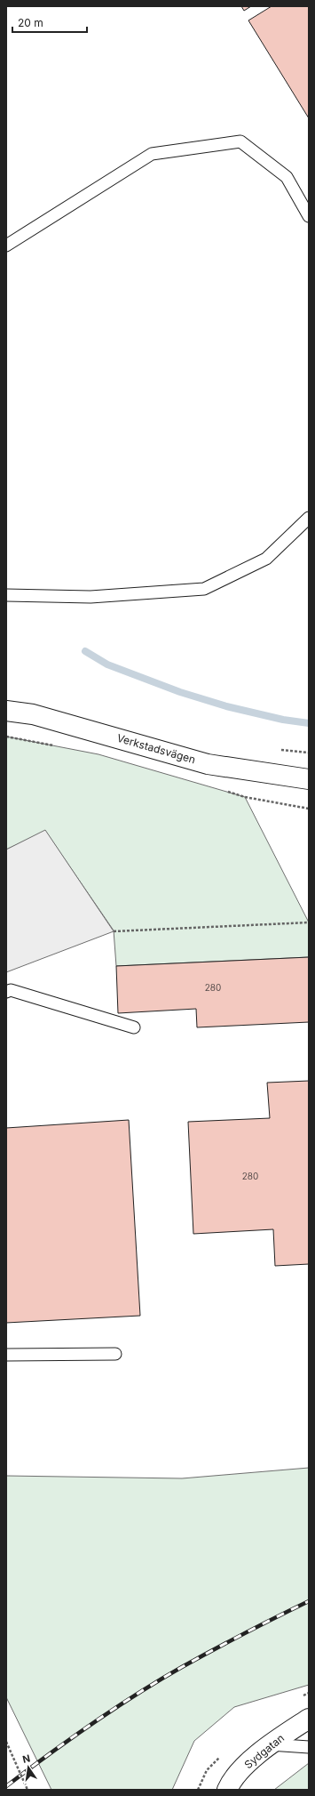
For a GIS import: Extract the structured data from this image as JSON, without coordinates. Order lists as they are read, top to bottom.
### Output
{
  "streets": {
    "main road": ["Verkstadsvägen", "Sydgatan"]
  },
  "house_numbers": ["280", "280"],
  "scale_bar": "20 m",
  "north": "top"
}
